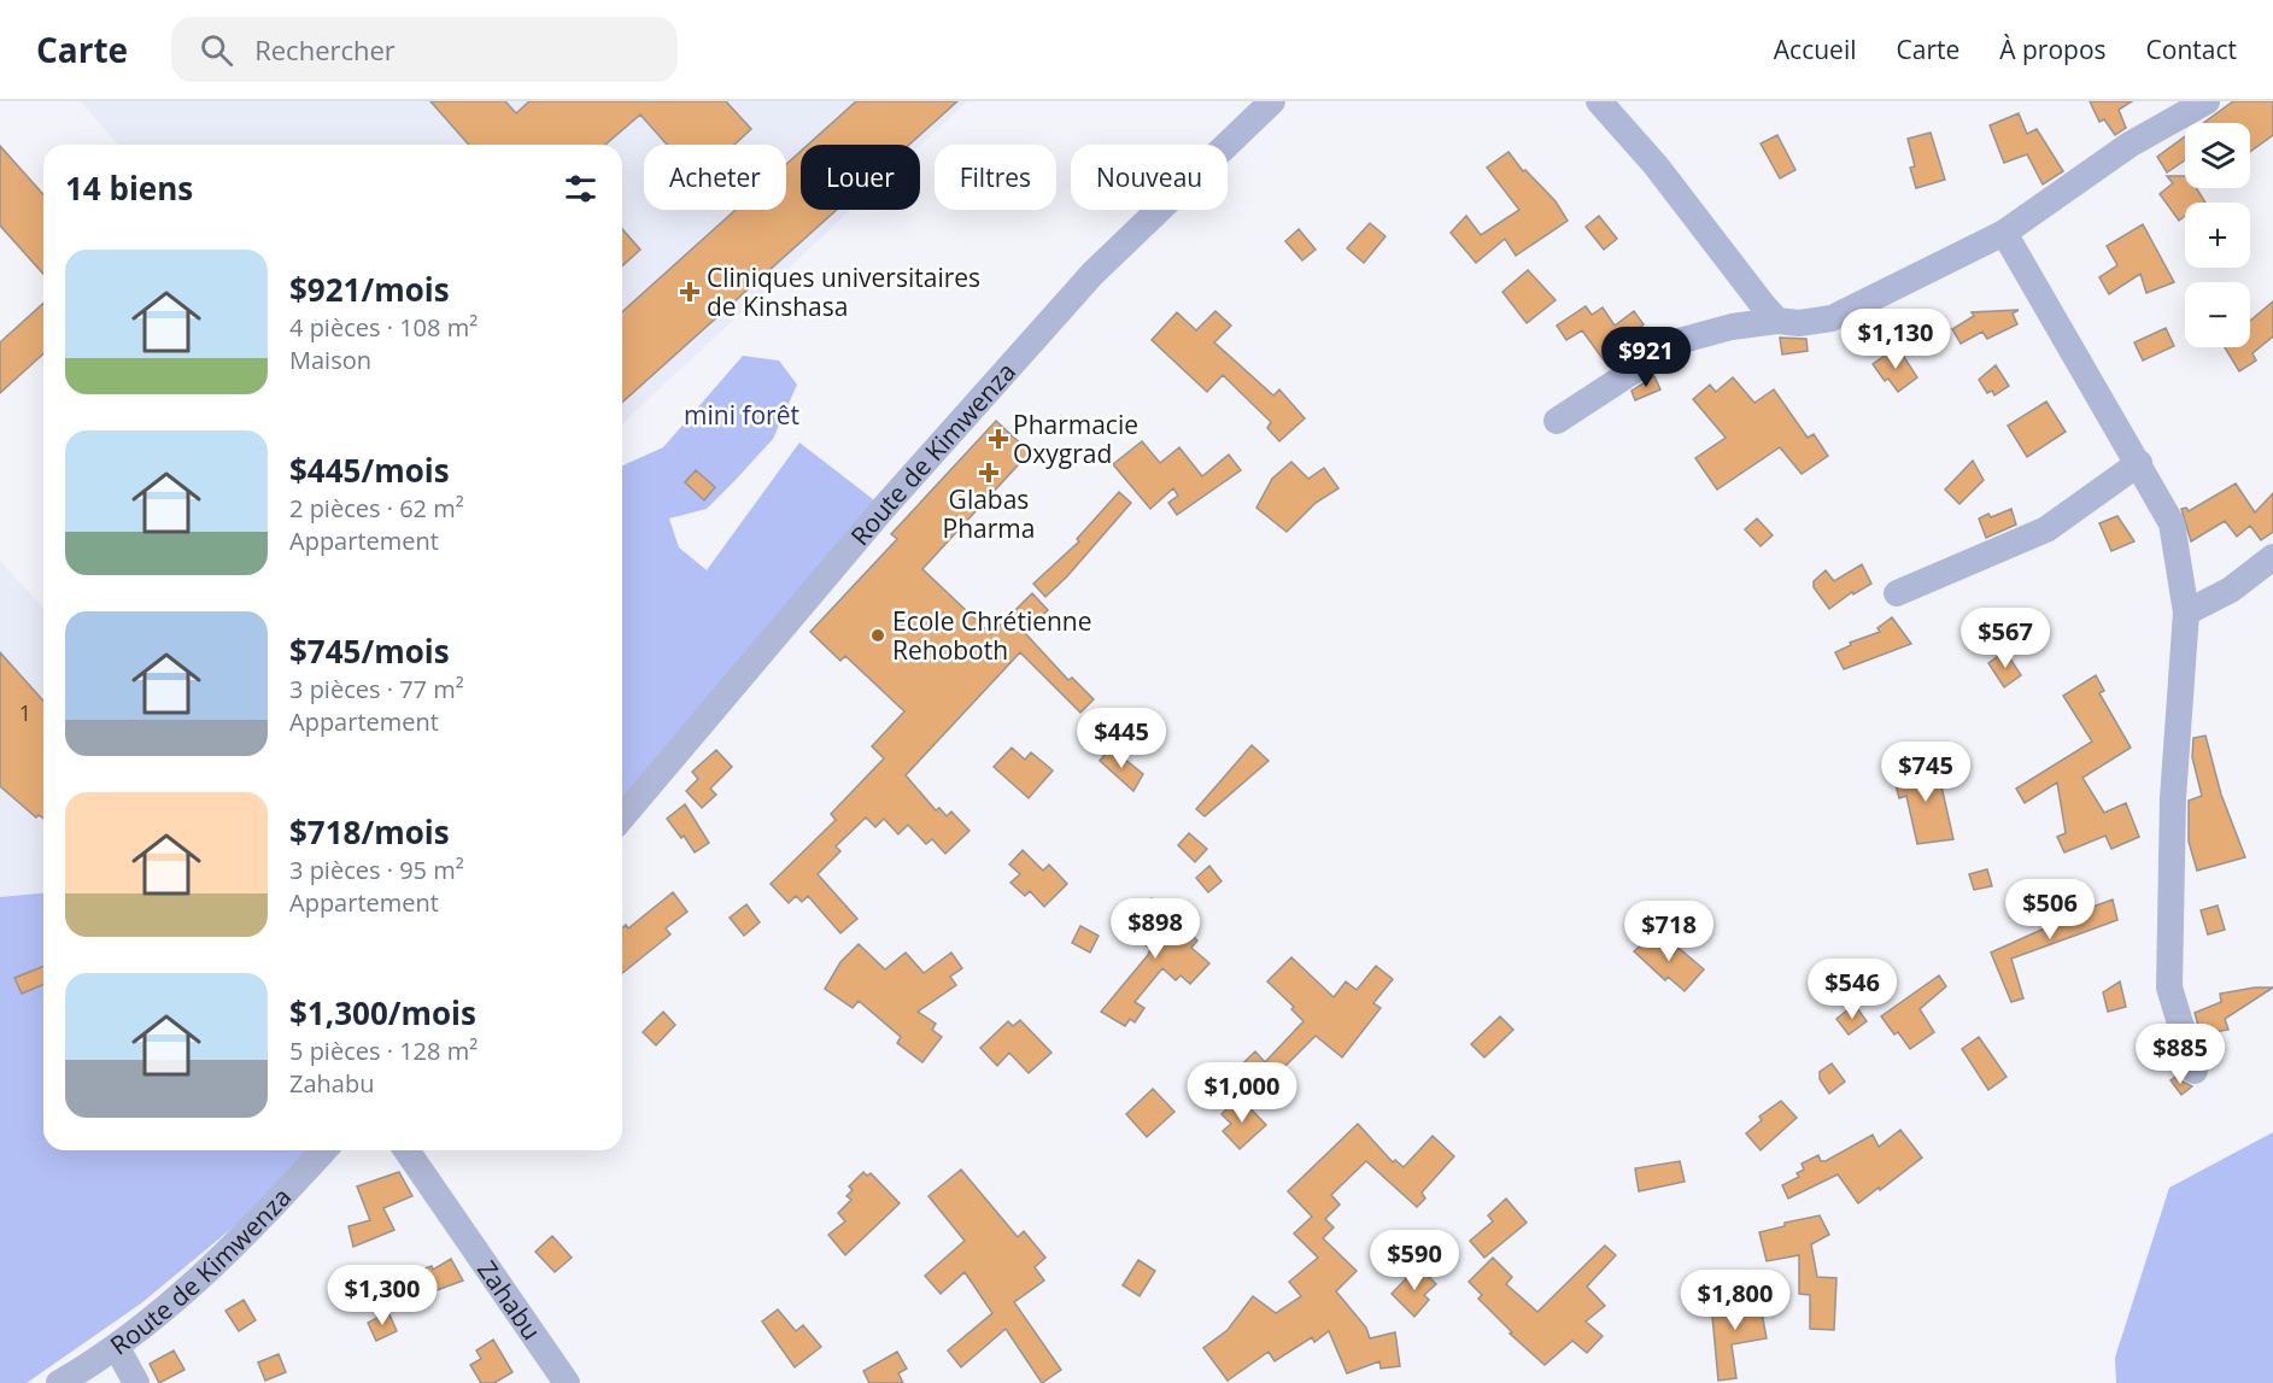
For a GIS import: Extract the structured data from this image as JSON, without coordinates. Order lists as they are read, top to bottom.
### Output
{
  "streets": {
    "street": ["Route de Kimwenza", "Zahabu"]
  },
  "parks": ["mini forêt"],
  "places": {
    "health": ["Cliniques universitaires de Kinshasa", "Pharmacie Oxygrad", "Glabas Pharma"],
    "other": ["Ecole Chrétienne Rehoboth"]
  },
  "house_numbers": ["1"],
  "page": {
    "header": "Carte",
    "search": "Rechercher",
    "nav": [
      "Accueil",
      "Carte",
      "À propos",
      "Contact"
    ],
    "map_buttons": ["+", "−"],
    "chip": [
      "Acheter",
      "Louer",
      "Filtres",
      "Nouveau"
    ],
    "heading": "14 biens",
    "list": [
      {
        "name": "$921/mois",
        "note": "4 pièces · 108 m² · Maison"
      },
      {
        "name": "$445/mois",
        "note": "2 pièces · 62 m² · Appartement"
      },
      {
        "name": "$745/mois",
        "note": "3 pièces · 77 m² · Appartement"
      },
      {
        "name": "$718/mois",
        "note": "3 pièces · 95 m² · Appartement"
      },
      {
        "name": "$1,300/mois",
        "note": "5 pièces · 128 m² · Zahabu"
      }
    ],
    "price": [
      "$1,130",
      "$921",
      "$567",
      "$445",
      "$745",
      "$506",
      "$898",
      "$718",
      "$546",
      "$885",
      "$1,000",
      "$590",
      "$1,300",
      "$1,800"
    ]
  }
}
